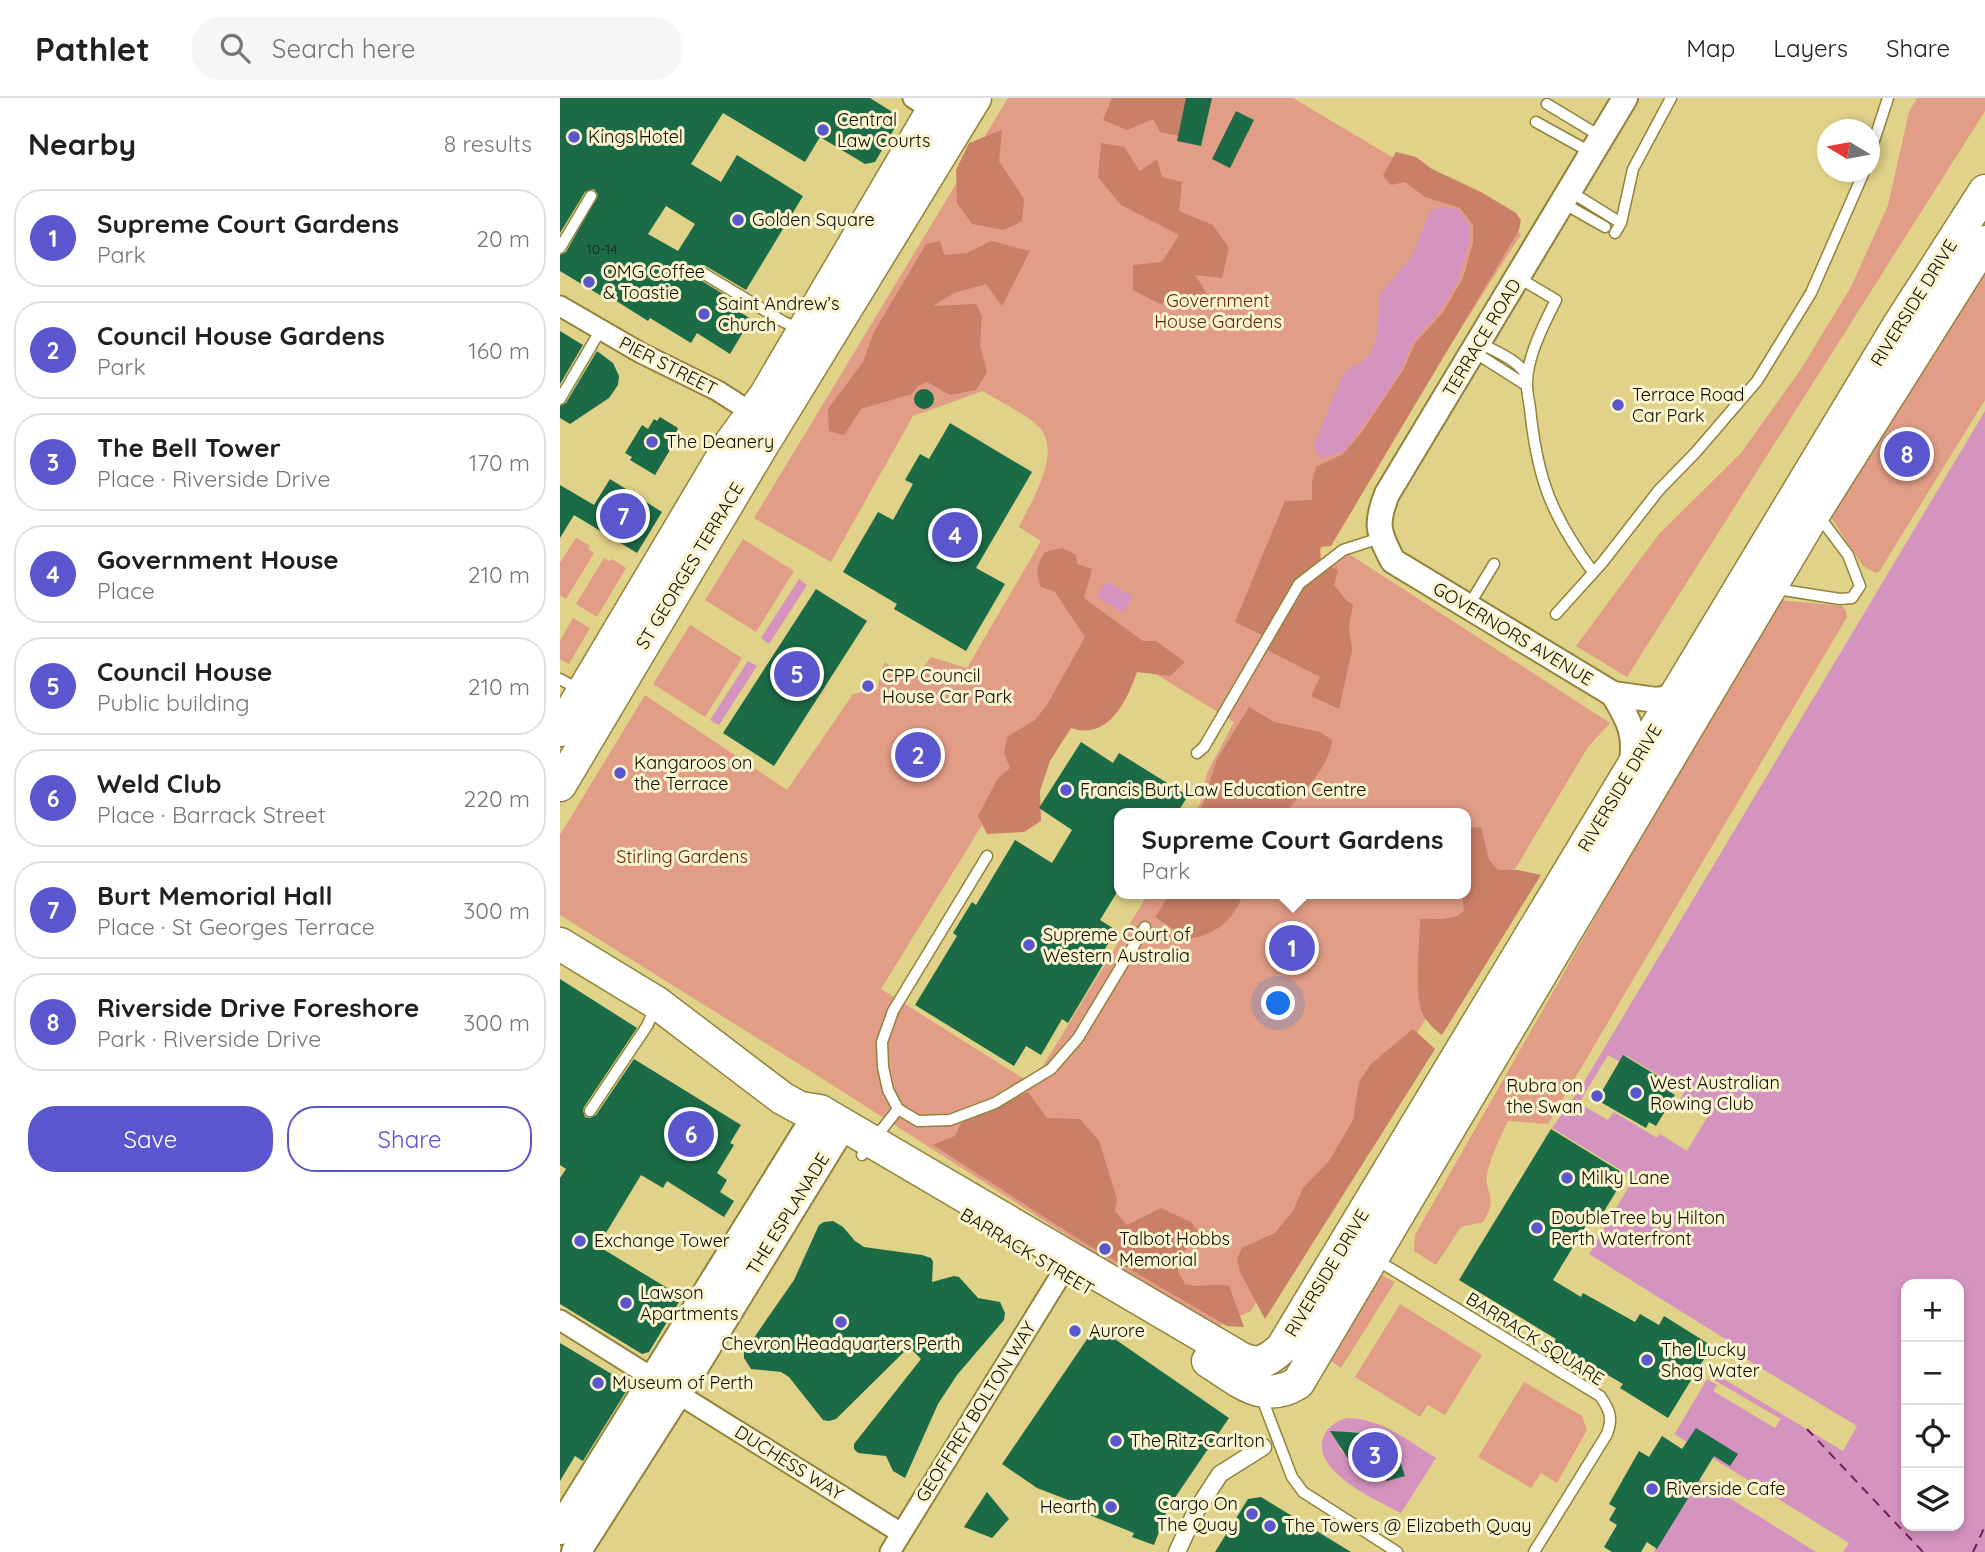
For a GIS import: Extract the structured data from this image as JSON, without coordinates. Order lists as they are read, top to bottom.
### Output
{
  "streets": {
    "main road": [
      "RIVERSIDE DRIVE",
      "ST GEORGES TERRACE",
      "THE ESPLANADE",
      "BARRACK STREET"
    ],
    "street": [
      "TERRACE ROAD",
      "PIER STREET",
      "GOVERNORS AVENUE",
      "GEOFFREY BOLTON WAY",
      "DUCHESS WAY"
    ],
    "lane": ["BARRACK SQUARE"]
  },
  "crossings": [
    ["RIVERSIDE DRIVE", "GOVERNORS AVENUE"],
    ["RIVERSIDE DRIVE", "BARRACK STREET"],
    ["RIVERSIDE DRIVE", "BARRACK SQUARE"],
    ["TERRACE ROAD", "GOVERNORS AVENUE"],
    ["PIER STREET", "ST GEORGES TERRACE"],
    ["THE ESPLANADE", "BARRACK STREET"],
    ["THE ESPLANADE", "DUCHESS WAY"],
    ["BARRACK STREET", "GEOFFREY BOLTON WAY"],
    ["GEOFFREY BOLTON WAY", "DUCHESS WAY"]
  ],
  "parks": ["Government House Gardens", "Stirling Gardens"],
  "places": [
    "Central Law Courts",
    "Kings Hotel",
    "Golden Square",
    "OMG Coffee & Toastie",
    "Saint Andrew’s Church",
    "Terrace Road Car Park",
    "The Deanery",
    "CPP Council House Car Park",
    "Kangaroos on the Terrace",
    "Francis Burt Law Education Centre",
    "Supreme Court of Western Australia",
    "West Australian Rowing Club",
    "Rubra on the Swan",
    "Milky Lane",
    "DoubleTree by Hilton Perth Waterfront",
    "Exchange Tower",
    "Talbot Hobbs Memorial",
    "Lawson Apartments",
    "Chevron Headquarters Perth",
    "Aurore",
    "The Lucky Shag Water",
    "Museum of Perth",
    "The Ritz-Carlton",
    "Riverside Cafe",
    "Hearth",
    "Cargo On The Quay",
    "The Towers @ Elizabeth Quay"
  ],
  "house_numbers": ["10-14"],
  "north": "left",
  "page": {
    "header": "Pathlet",
    "search": "Search here",
    "nav": ["Map", "Layers", "Share"],
    "heading": ["Nearby", "8 results"],
    "list": [
      {
        "mark": "1",
        "name": "Supreme Court Gardens",
        "note": "Park",
        "value": "20 m"
      },
      {
        "mark": "2",
        "name": "Council House Gardens",
        "note": "Park",
        "value": "160 m"
      },
      {
        "mark": "3",
        "name": "The Bell Tower",
        "note": "Place · Riverside Drive",
        "value": "170 m"
      },
      {
        "mark": "4",
        "name": "Government House",
        "note": "Place",
        "value": "210 m"
      },
      {
        "mark": "5",
        "name": "Council House",
        "note": "Public building",
        "value": "210 m"
      },
      {
        "mark": "6",
        "name": "Weld Club",
        "note": "Place · Barrack Street",
        "value": "220 m"
      },
      {
        "mark": "7",
        "name": "Burt Memorial Hall",
        "note": "Place · St Georges Terrace",
        "value": "300 m"
      },
      {
        "mark": "8",
        "name": "Riverside Drive Foreshore",
        "note": "Park · Riverside Drive",
        "value": "300 m"
      }
    ],
    "pins": [
      "8",
      "7",
      "4",
      "5",
      "2",
      "1",
      "6",
      "3"
    ],
    "popup": ["Supreme Court Gardens", "Park"],
    "buttons": ["Save", "Share"],
    "map_buttons": ["+", "−"]
  }
}
